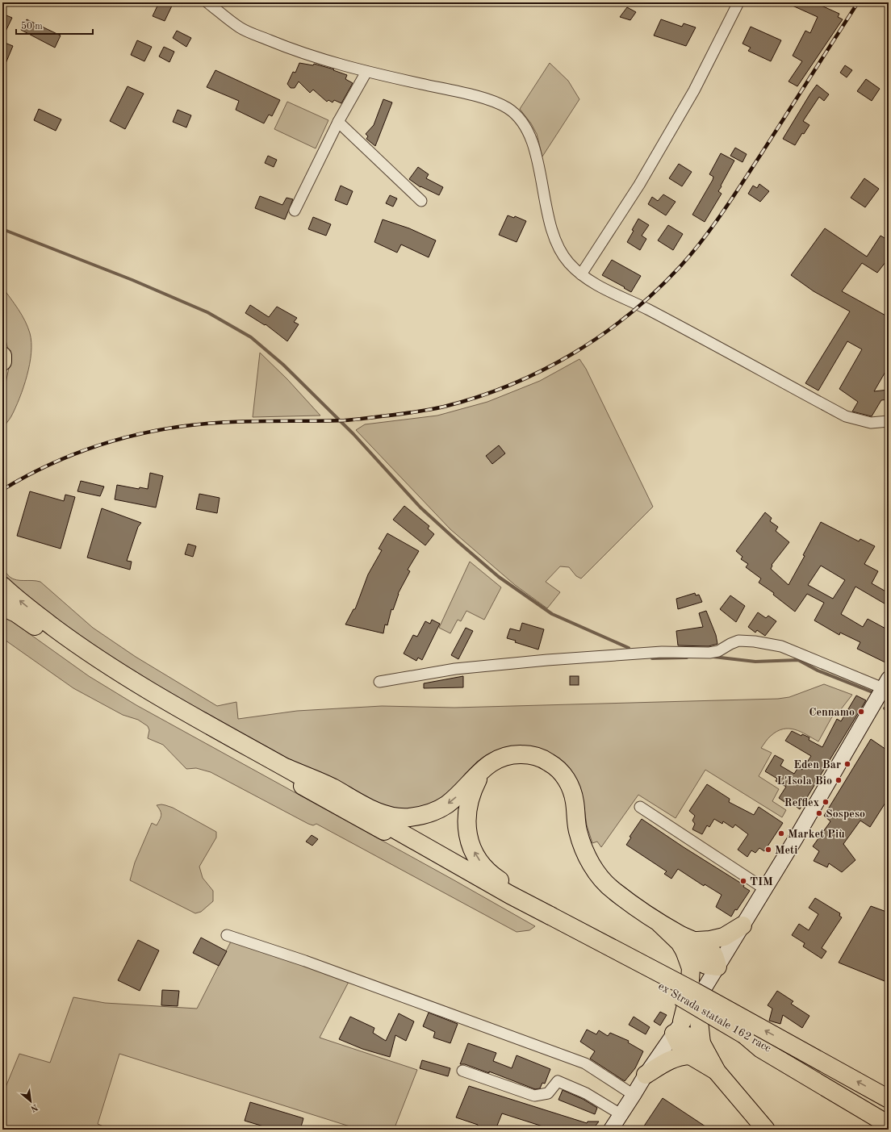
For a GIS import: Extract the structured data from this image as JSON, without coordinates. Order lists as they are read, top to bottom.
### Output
{
  "streets": {
    "highway": ["ex Strada statale 162 racc"]
  },
  "places": [
    "Cennamo",
    "Eden Bar",
    "L'Isola Bio",
    "Refflex",
    "Sospeso",
    "Market Più",
    "Meti",
    "TIM"
  ],
  "scale_bar": "50 m",
  "north": "bottom right"
}
